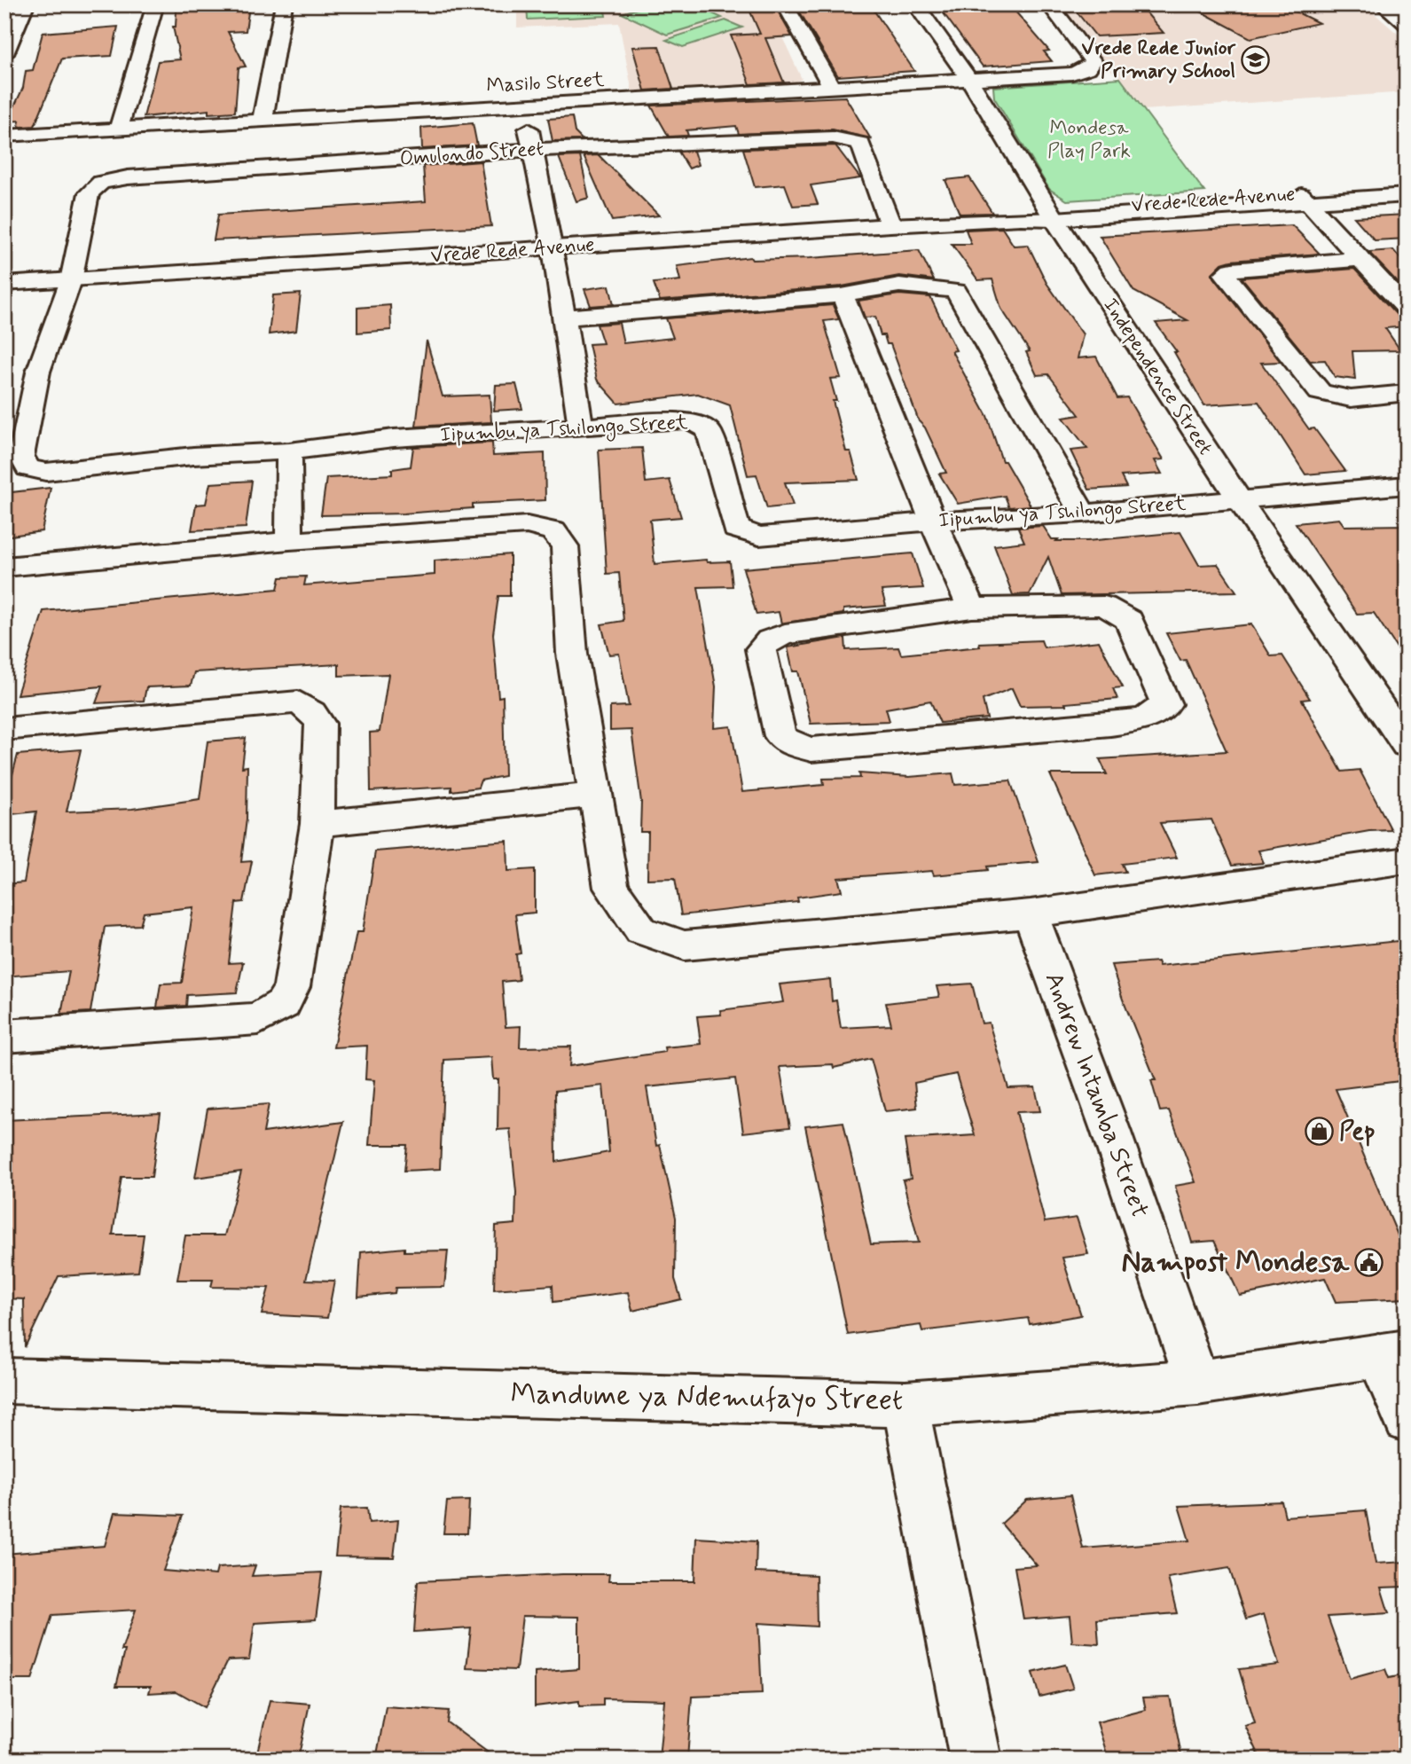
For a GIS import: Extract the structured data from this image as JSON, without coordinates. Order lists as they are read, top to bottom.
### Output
{
  "streets": {
    "street": [
      "Masilo Street",
      "Omulondo Street",
      "Vrede Rede Avenue",
      "Independence Street",
      "Iipumbu ya Tshilongo Street",
      "Andrew Intamba Street",
      "Mandume ya Ndemufayo Street"
    ]
  },
  "crossings": [
    ["Masilo Street", "Independence Street"],
    ["Omulondo Street", "Vrede Rede Avenue"],
    ["Omulondo Street", "Iipumbu ya Tshilongo Street"],
    ["Vrede Rede Avenue", "Independence Street"],
    ["Vrede Rede Avenue", "Iipumbu ya Tshilongo Street"],
    ["Independence Street", "Iipumbu ya Tshilongo Street"],
    ["Andrew Intamba Street", "Mandume ya Ndemufayo Street"]
  ],
  "parks": ["Mondesa Play Park"],
  "places": {
    "school or university": ["Vrede Rede Junior Primary School"],
    "shop": ["Pep"],
    "public building": ["Nampost Mondesa"]
  }
}
